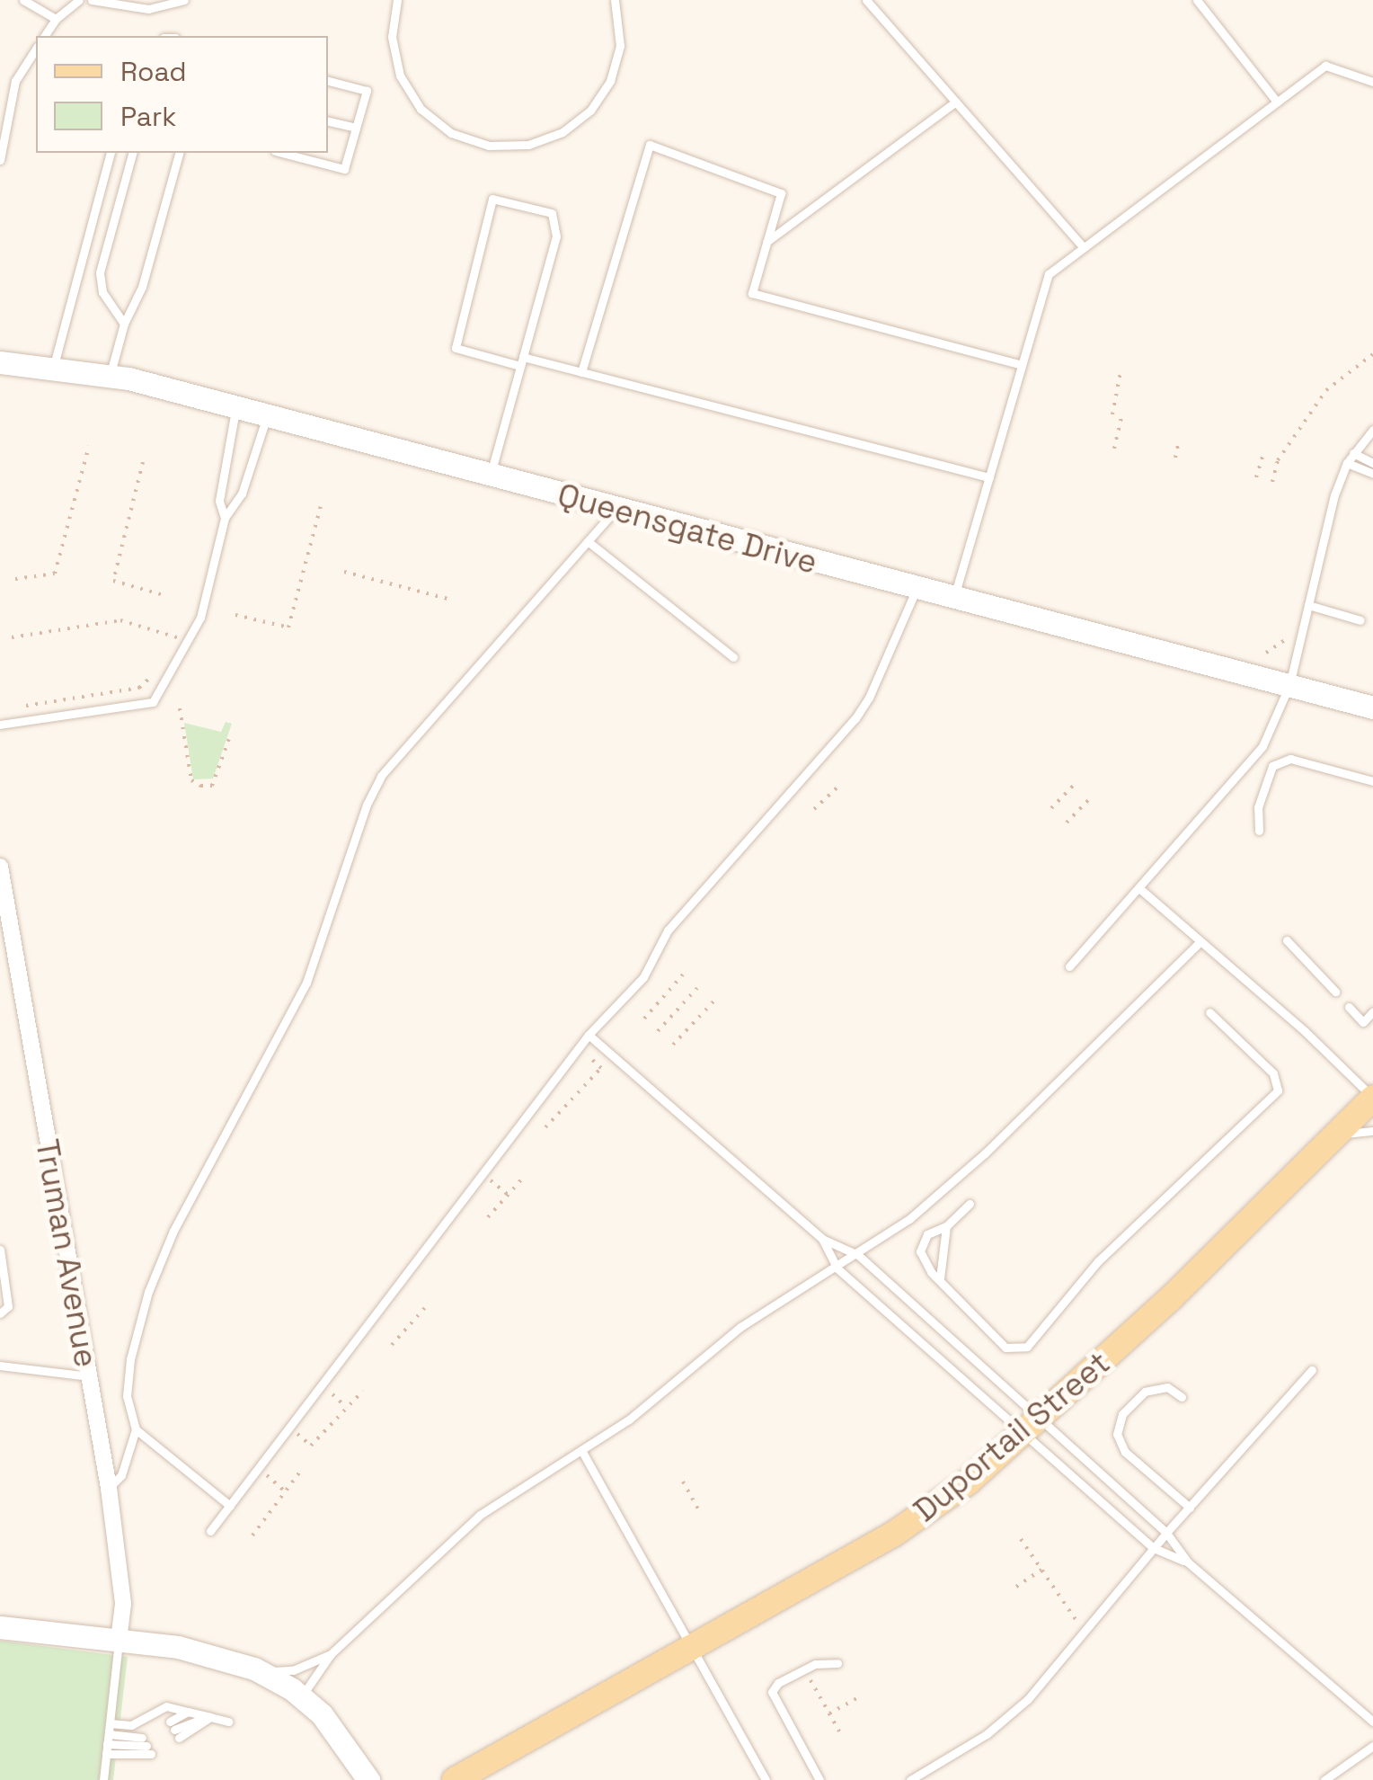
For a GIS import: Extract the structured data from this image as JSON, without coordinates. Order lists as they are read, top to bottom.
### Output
{
  "streets": {
    "main road": ["Duportail Street"],
    "street": ["Queensgate Drive", "Truman Avenue"]
  },
  "legend": ["Road", "Park"]
}
